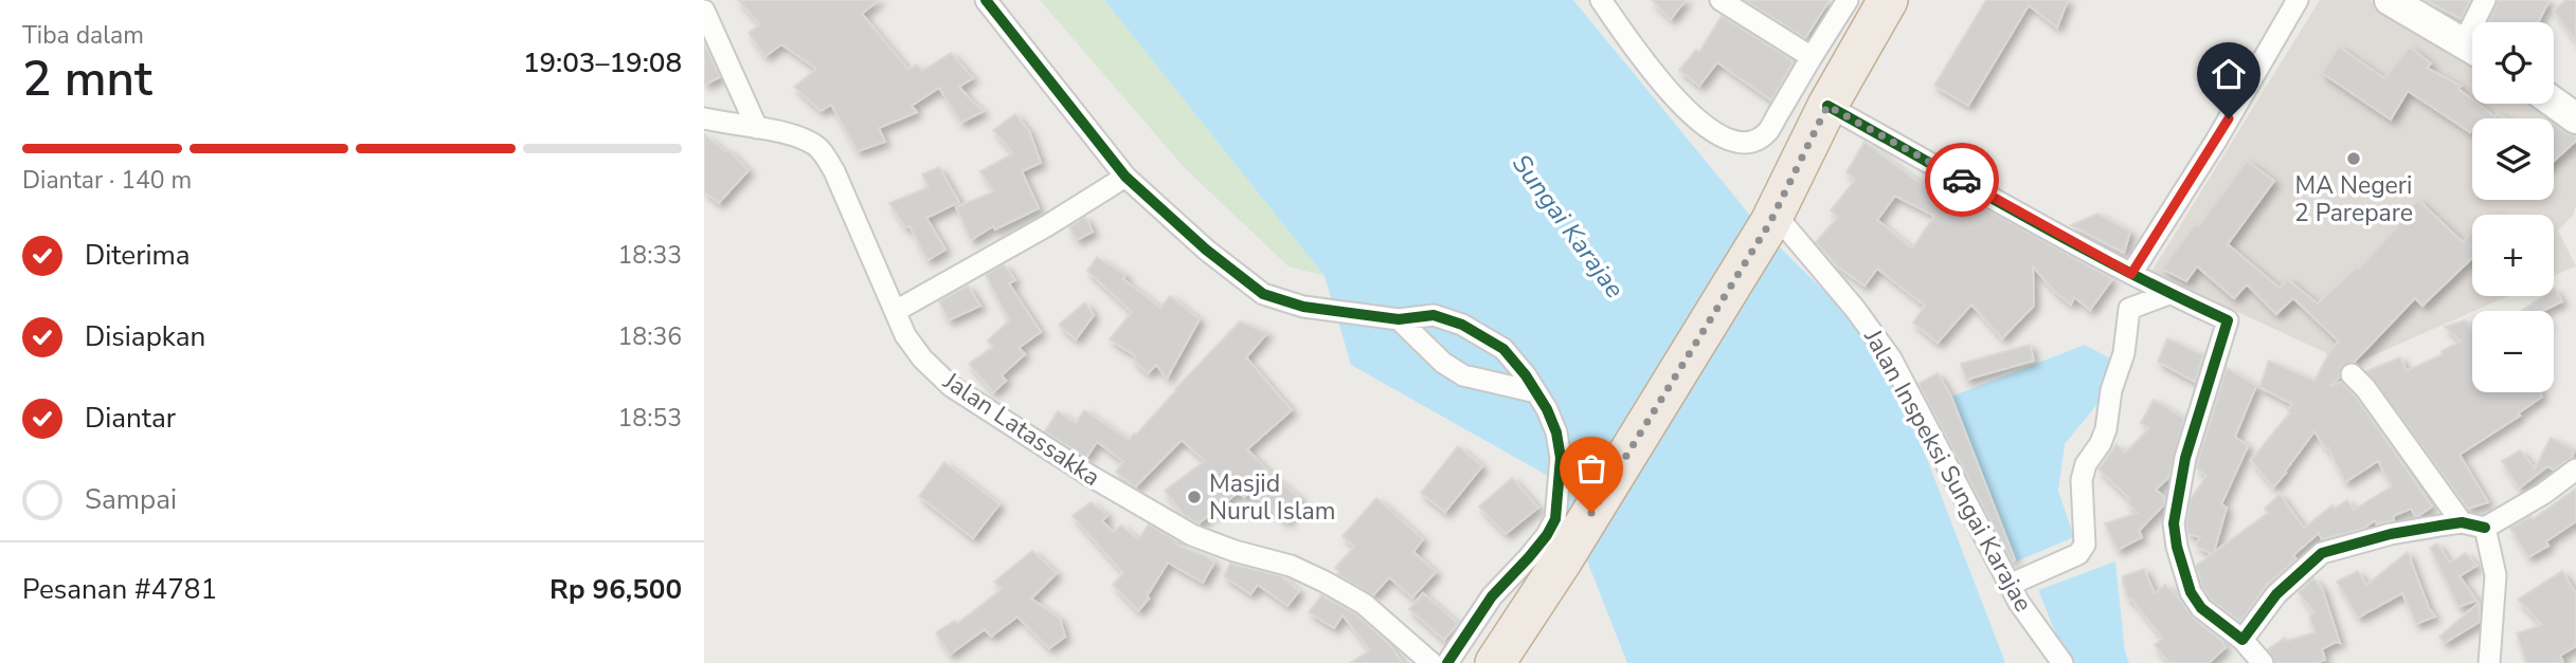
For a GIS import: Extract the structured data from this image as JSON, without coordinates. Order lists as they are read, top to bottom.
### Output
{
  "streets": {
    "street": ["Jalan Latassakka", "Jalan Inspeksi Sungai Karajae"]
  },
  "water": ["Sungai Karajae"],
  "places": ["MA Negeri 2 Parepare", "Masjid Nurul Islam"],
  "page": {
    "heading": ["2 mnt", "Tiba dalam", "19:03–19:08"],
    "panel": ["Pesanan #4781", "Rp 96,500"],
    "map_buttons": ["+", "−"],
    "bar": "Diantar · 140 m",
    "list": [
      ["Diterima", "18:33"],
      ["Disiapkan", "18:36"],
      ["Diantar", "18:53"],
      "Sampai"
    ]
  }
}
